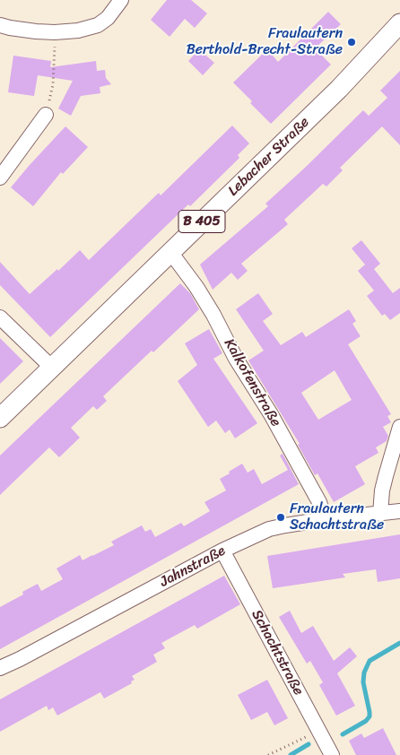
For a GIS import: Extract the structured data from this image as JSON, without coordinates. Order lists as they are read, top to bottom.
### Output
{
  "streets": {
    "main road": ["Lebacher Straße", "B 405"],
    "street": ["Kalkofenstraße", "Jahnstraße", "Schachtstraße"]
  },
  "crossings": [
    ["Lebacher Straße", "Kalkofenstraße"],
    ["Kalkofenstraße", "Jahnstraße"],
    ["Jahnstraße", "Schachtstraße"]
  ],
  "places": ["Fraulautern Berthold-Brecht-Straße", "Fraulautern Schachtstraße"]
}
